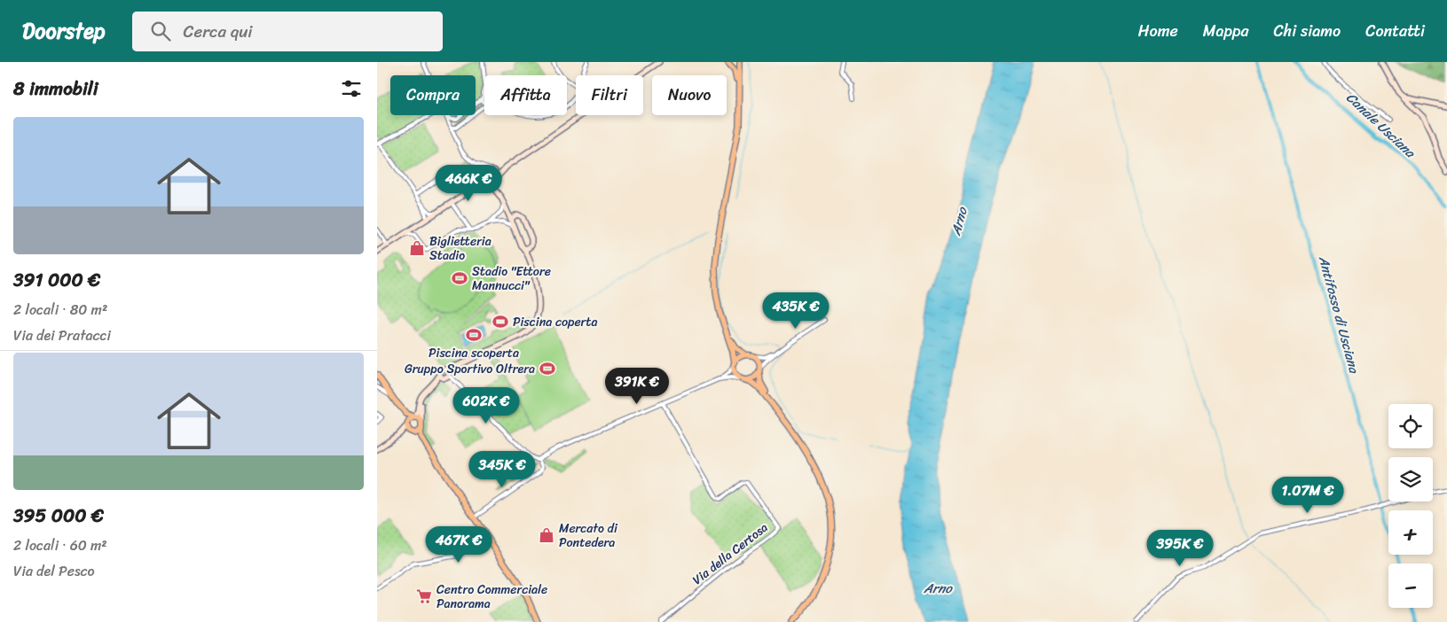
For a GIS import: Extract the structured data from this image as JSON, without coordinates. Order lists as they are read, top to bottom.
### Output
{
  "streets": {
    "street": ["Via della Certosa"]
  },
  "water": ["Canale Usciana", "Arno", "Antifosso di Usciana"],
  "places": {
    "shop": ["Biglietteria Stadio", "Mercato di Pontedera"],
    "sports": [
      "Stadio \"Ettore Mannucci\"",
      "Piscina coperta",
      "Piscina scoperta",
      "Gruppo Sportivo Oltrera"
    ],
    "supermarket": ["Centro Commerciale Panorama"]
  },
  "page": {
    "header": "Doorstep",
    "search": "Cerca qui",
    "nav": [
      "Home",
      "Mappa",
      "Chi siamo",
      "Contatti"
    ],
    "heading": "8 immobili",
    "chip": [
      "Compra",
      "Affitta",
      "Filtri",
      "Nuovo"
    ],
    "list": [
      {
        "name": "391 000 €",
        "note": "2 locali · 80 m² · Via dei Pratacci"
      },
      {
        "name": "395 000 €",
        "note": "2 locali · 60 m² · Via del Pesco"
      }
    ],
    "price": [
      "466K €",
      "435K €",
      "391K €",
      "602K €",
      "345K €",
      "1.07M €",
      "467K €",
      "395K €"
    ],
    "map_buttons": ["+", "−"]
  }
}
